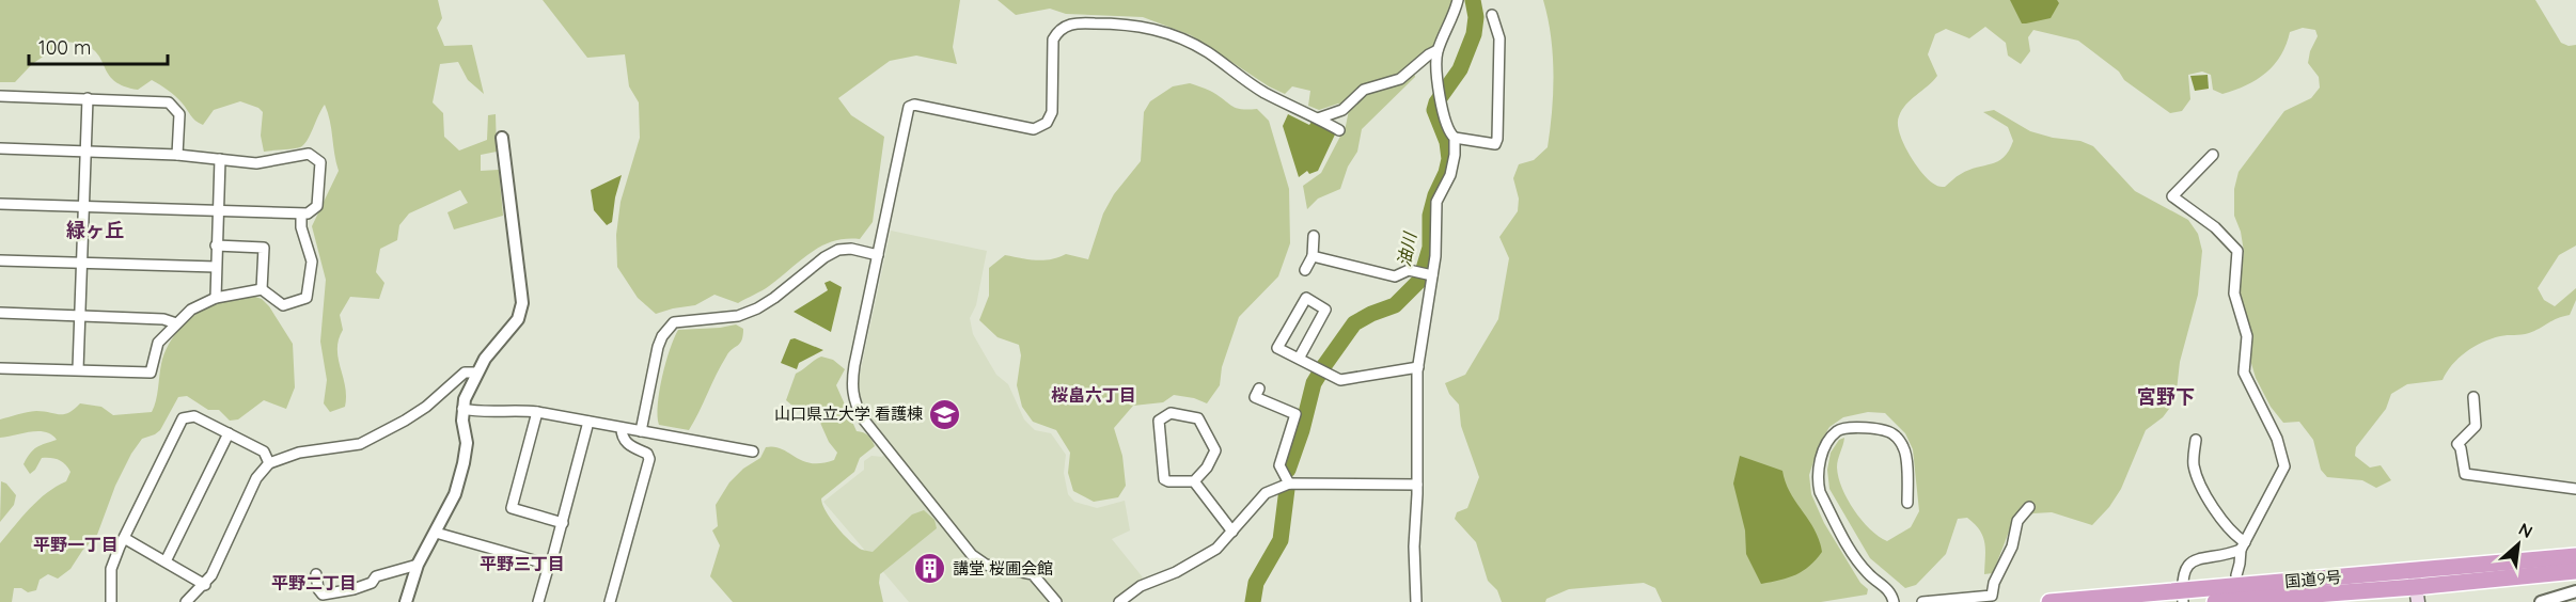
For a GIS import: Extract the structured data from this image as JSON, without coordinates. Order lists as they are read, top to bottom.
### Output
{
  "streets": {
    "highway": ["国道9号"]
  },
  "districts": [
    "緑ヶ丘",
    "桜畠六丁目",
    "宮野下",
    "平野一丁目",
    "平野三丁目",
    "平野二丁目"
  ],
  "water": ["油川"],
  "places": {
    "school or university": ["山口県立大学 看護棟"],
    "building": ["講堂 桜圃会館"]
  },
  "scale_bar": "100 m",
  "north": "top right"
}
